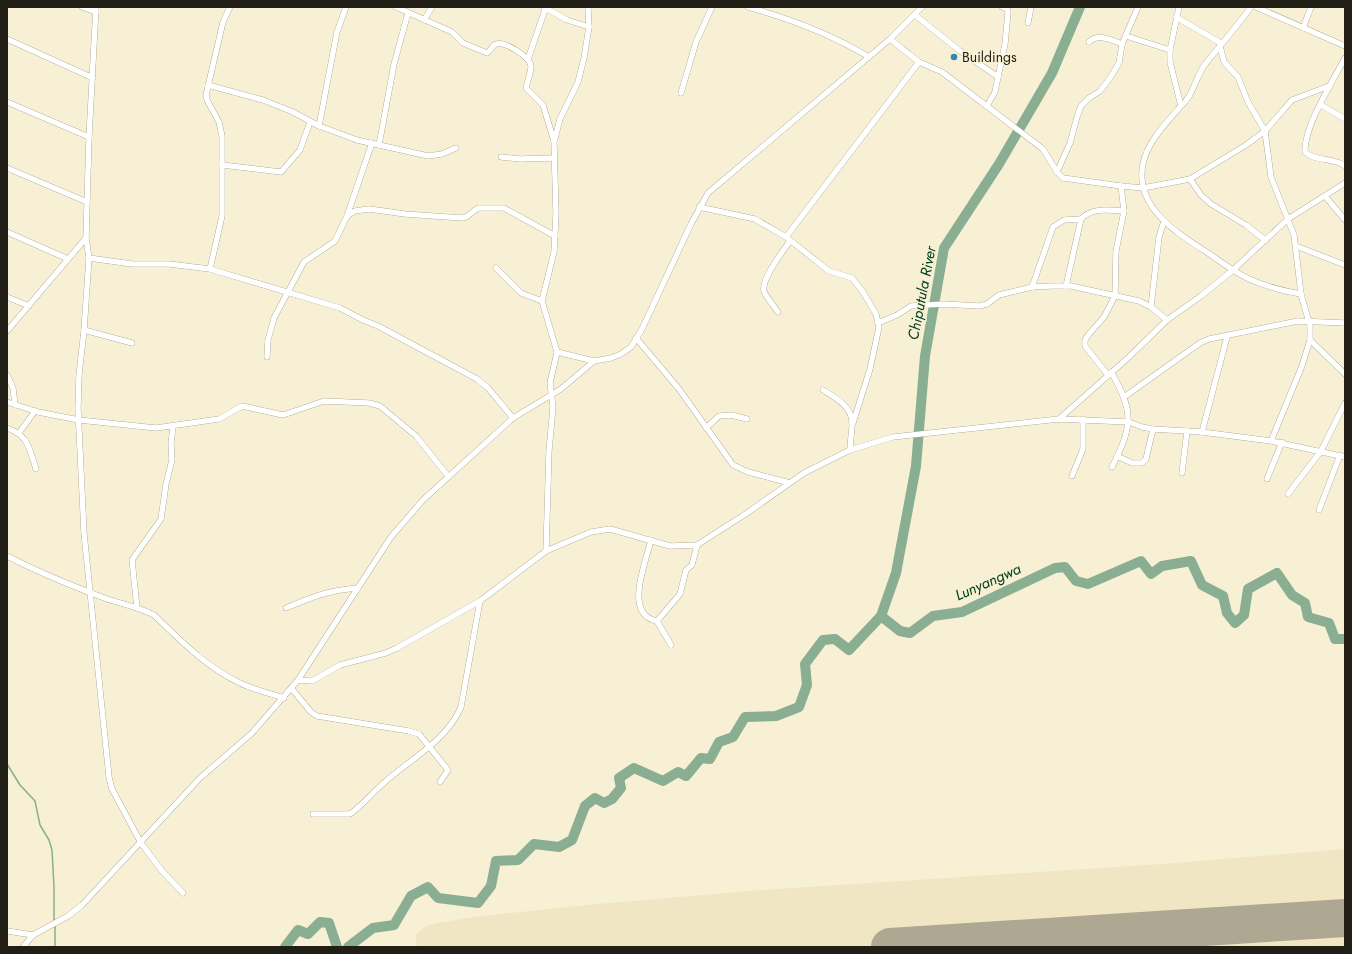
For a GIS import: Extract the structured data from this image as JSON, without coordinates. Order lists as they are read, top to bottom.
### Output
{
  "water": ["Chiputula River", "Lunyangwa"],
  "places": ["Buildings"]
}
